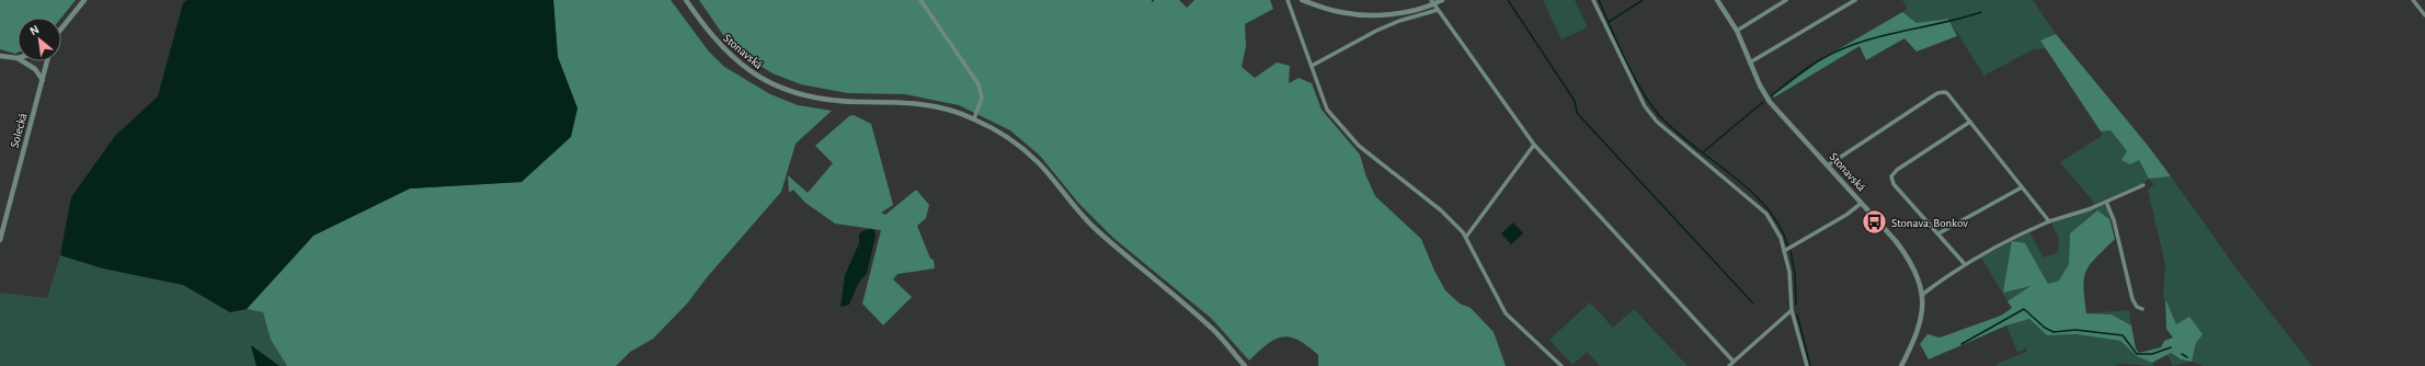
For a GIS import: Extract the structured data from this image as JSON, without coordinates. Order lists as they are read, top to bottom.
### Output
{
  "streets": {
    "street": ["Stonavská", "Solecká"]
  },
  "places": {
    "bus stop": ["Stonava, Bonkov"]
  },
  "north": "top left"
}
